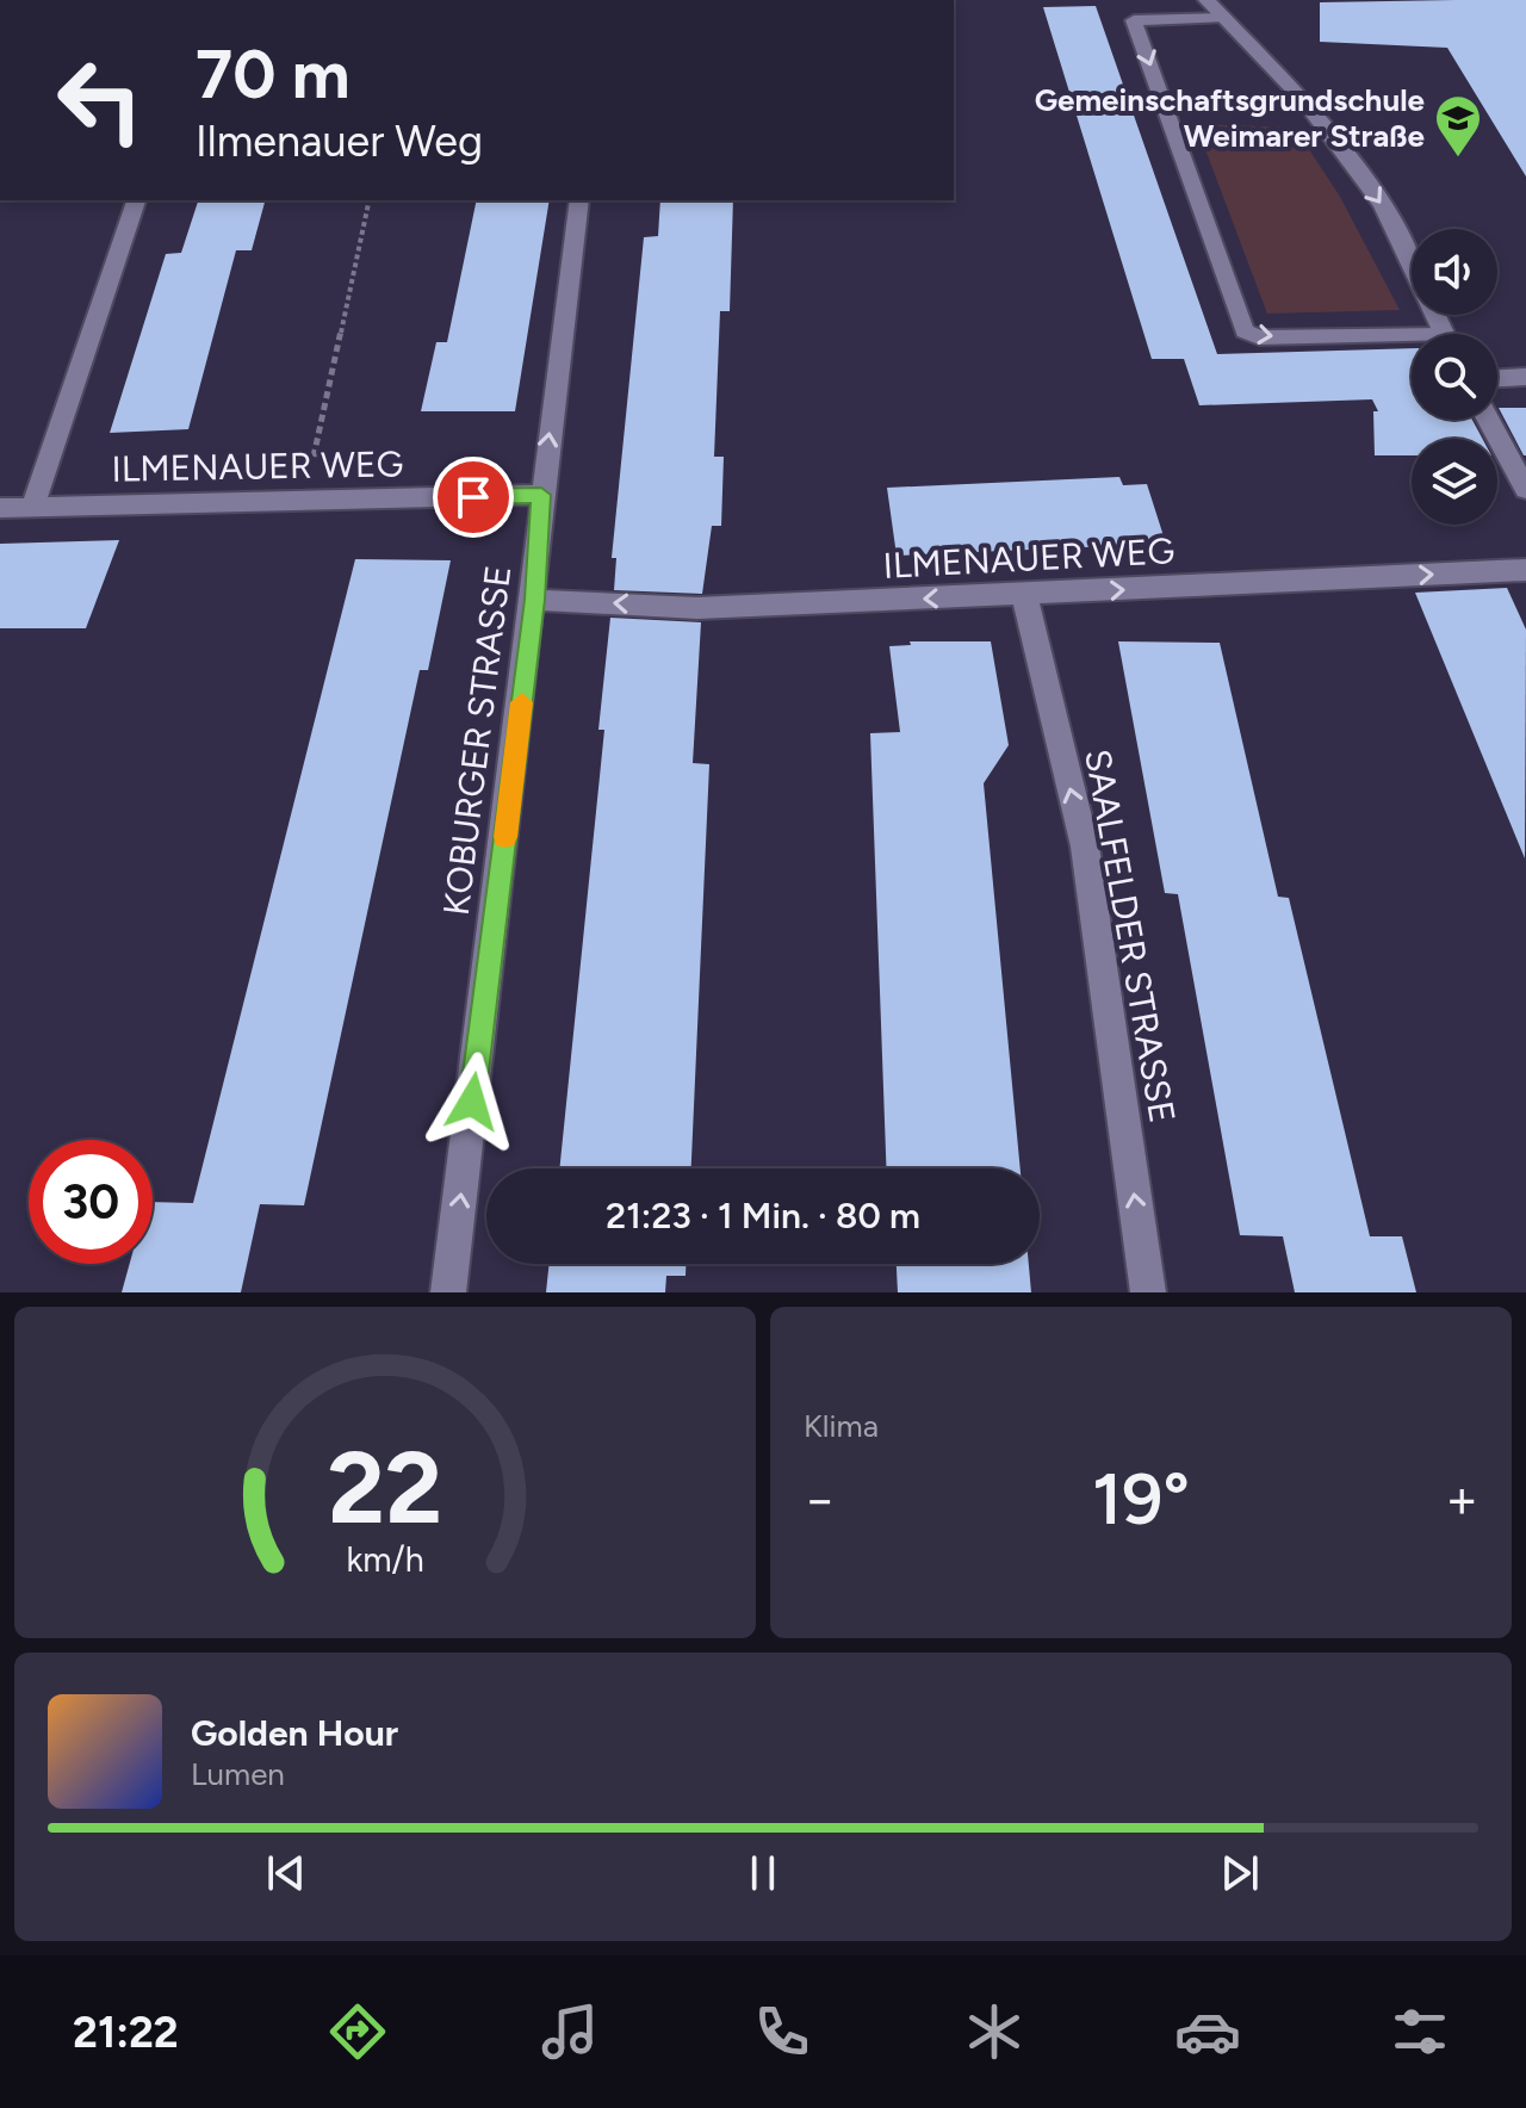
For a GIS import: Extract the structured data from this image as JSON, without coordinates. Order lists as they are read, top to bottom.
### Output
{
  "streets": {
    "street": ["ILMENAUER WEG", "KOBURGER STRASSE", "SAALFELDER STRASSE"]
  },
  "crossings": [
    ["ILMENAUER WEG", "KOBURGER STRASSE"],
    ["ILMENAUER WEG", "SAALFELDER STRASSE"]
  ],
  "one_way": ["KOBURGER STRASSE", "SAALFELDER STRASSE"],
  "places": {
    "school or university": ["Gemeinschaftsgrundschule Weimarer Straße"]
  },
  "page": {
    "turn": ["70 m", "Ilmenauer Weg"],
    "limit": "30",
    "trip": "21:23 · 1 Min. · 80 m",
    "tile": "Klima",
    "heat": ["−", "19°", "+"],
    "song": ["Golden Hour", "Lumen"],
    "tabs": "21:22",
    "gauge": ["22", "km/h"]
  }
}
